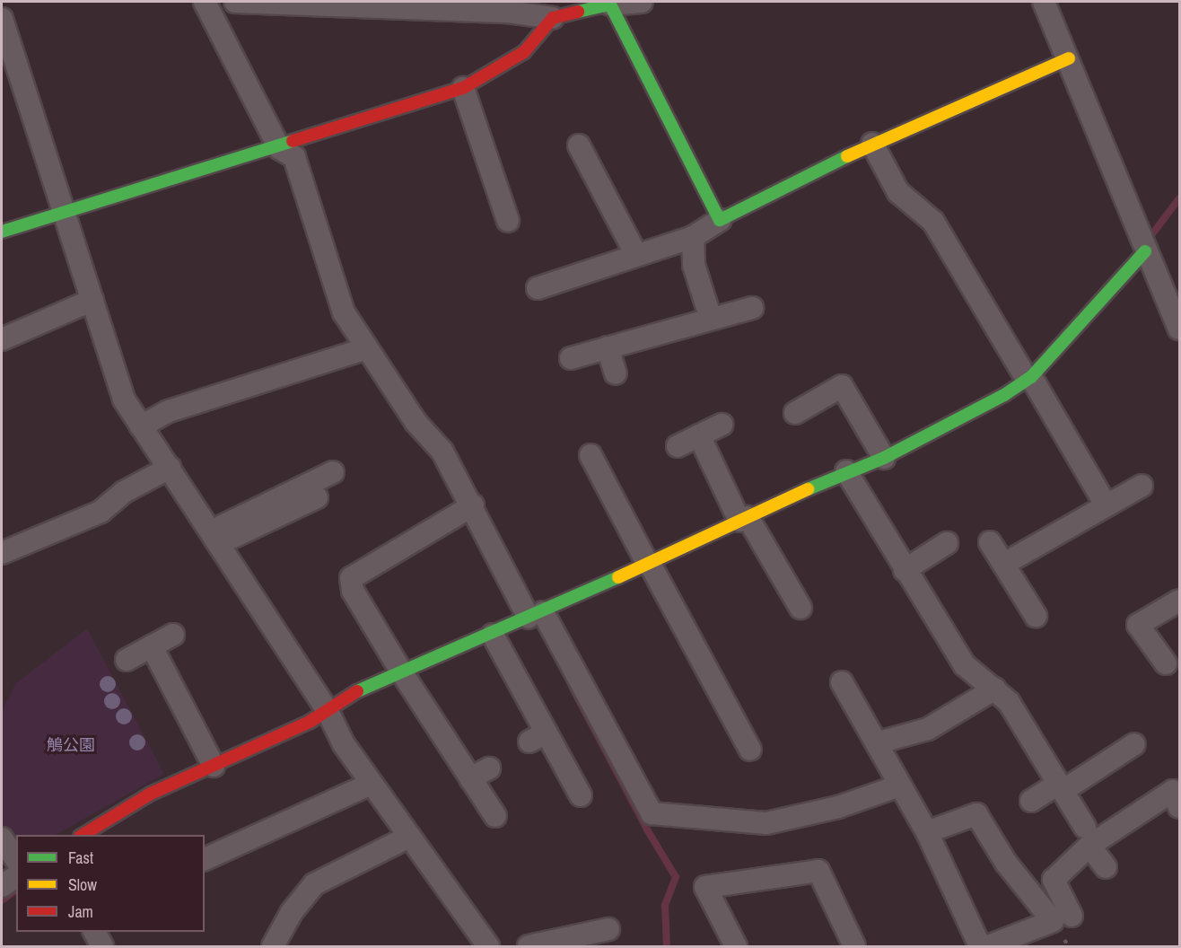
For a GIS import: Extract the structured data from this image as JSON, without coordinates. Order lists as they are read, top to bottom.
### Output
{
  "parks": ["鵤公園"],
  "legend": ["Fast", "Slow", "Jam"]
}
